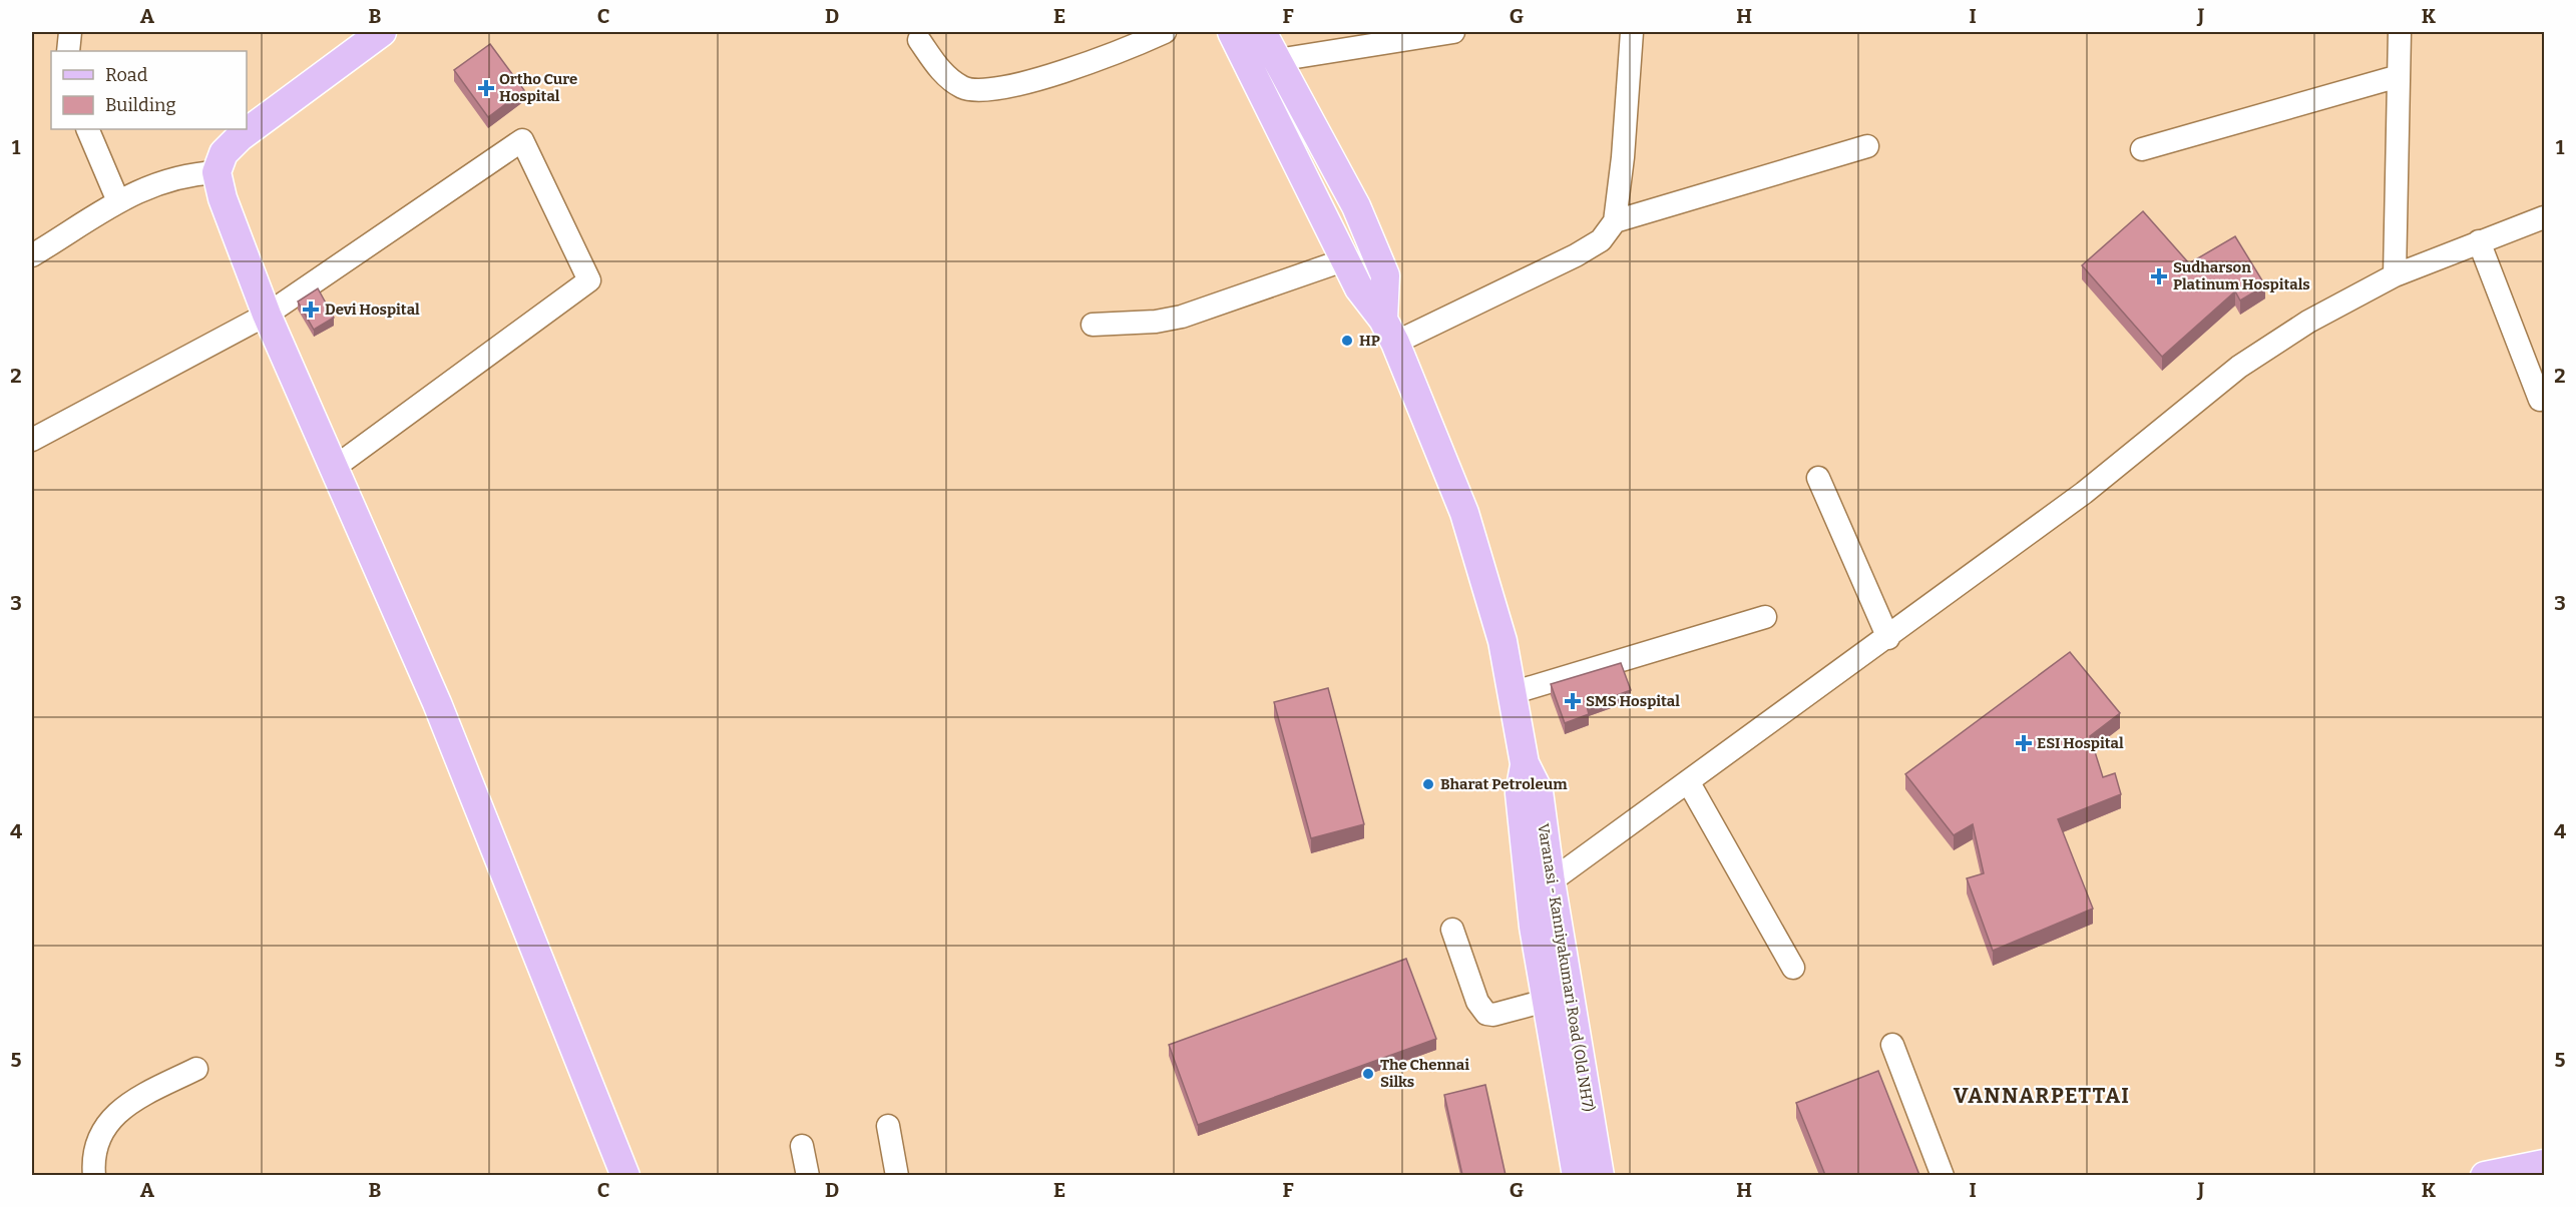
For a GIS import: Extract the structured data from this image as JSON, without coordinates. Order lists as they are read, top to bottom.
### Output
{
  "streets": {
    "main road": ["Varanasi - Kanniyakumari Road (Old NH7)"]
  },
  "districts": ["VANNARPETTAI"],
  "places": {
    "health": [
      "Ortho Cure Hospital",
      "Sudharson Platinum Hospitals",
      "Devi Hospital",
      "SMS Hospital",
      "ESI Hospital"
    ],
    "other": ["HP", "Bharat Petroleum", "The Chennai Silks"]
  },
  "legend": ["Road", "Building"],
  "grid": {
    "columns": [
      "A",
      "B",
      "C",
      "D",
      "E",
      "F",
      "G",
      "H",
      "I",
      "J",
      "K"
    ],
    "rows": [
      "1",
      "2",
      "3",
      "4",
      "5"
    ]
  }
}
